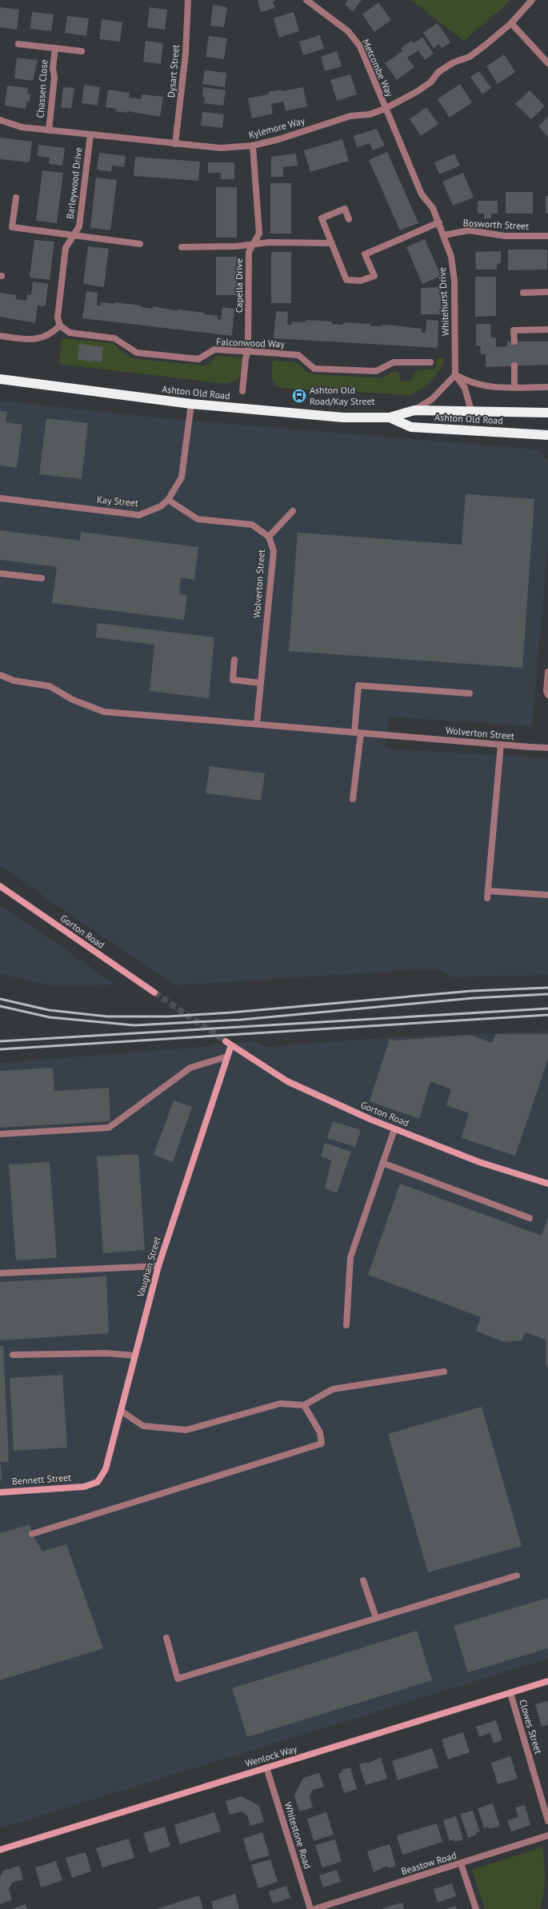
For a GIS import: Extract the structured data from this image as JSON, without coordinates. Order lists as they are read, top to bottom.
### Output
{
  "streets": {
    "highway": ["Ashton Old Road"],
    "street": [
      "Metcombe Way",
      "Dysart Street",
      "Chassen Close",
      "Kylemore Way",
      "Barleywood Drive",
      "Bosworth Street",
      "Capella Drive",
      "Whitehurst Drive",
      "Falconwood Way",
      "Kay Street",
      "Wolverton Street",
      "Gorton Road",
      "Vaughan Street",
      "Bennett Street",
      "Clowes Street",
      "Wenlock Way",
      "Whitestone Road",
      "Beastow Road"
    ]
  },
  "crossings": [
    ["Metcombe Way", "Kylemore Way"],
    ["Metcombe Way", "Whitehurst Drive"],
    ["Dysart Street", "Kylemore Way"],
    ["Chassen Close", "Kylemore Way"],
    ["Kylemore Way", "Barleywood Drive"],
    ["Kylemore Way", "Capella Drive"],
    ["Kylemore Way", "Whitehurst Drive"],
    ["Barleywood Drive", "Falconwood Way"],
    ["Bosworth Street", "Whitehurst Drive"],
    ["Capella Drive", "Falconwood Way"],
    ["Ashton Old Road", "Kay Street"],
    ["Kay Street", "Wolverton Street"],
    ["Gorton Road", "Vaughan Street"],
    ["Vaughan Street", "Bennett Street"],
    ["Clowes Street", "Wenlock Way"],
    ["Wenlock Way", "Whitestone Road"]
  ],
  "places": {
    "bus stop": ["Ashton Old Road/Kay Street"]
  }
}
